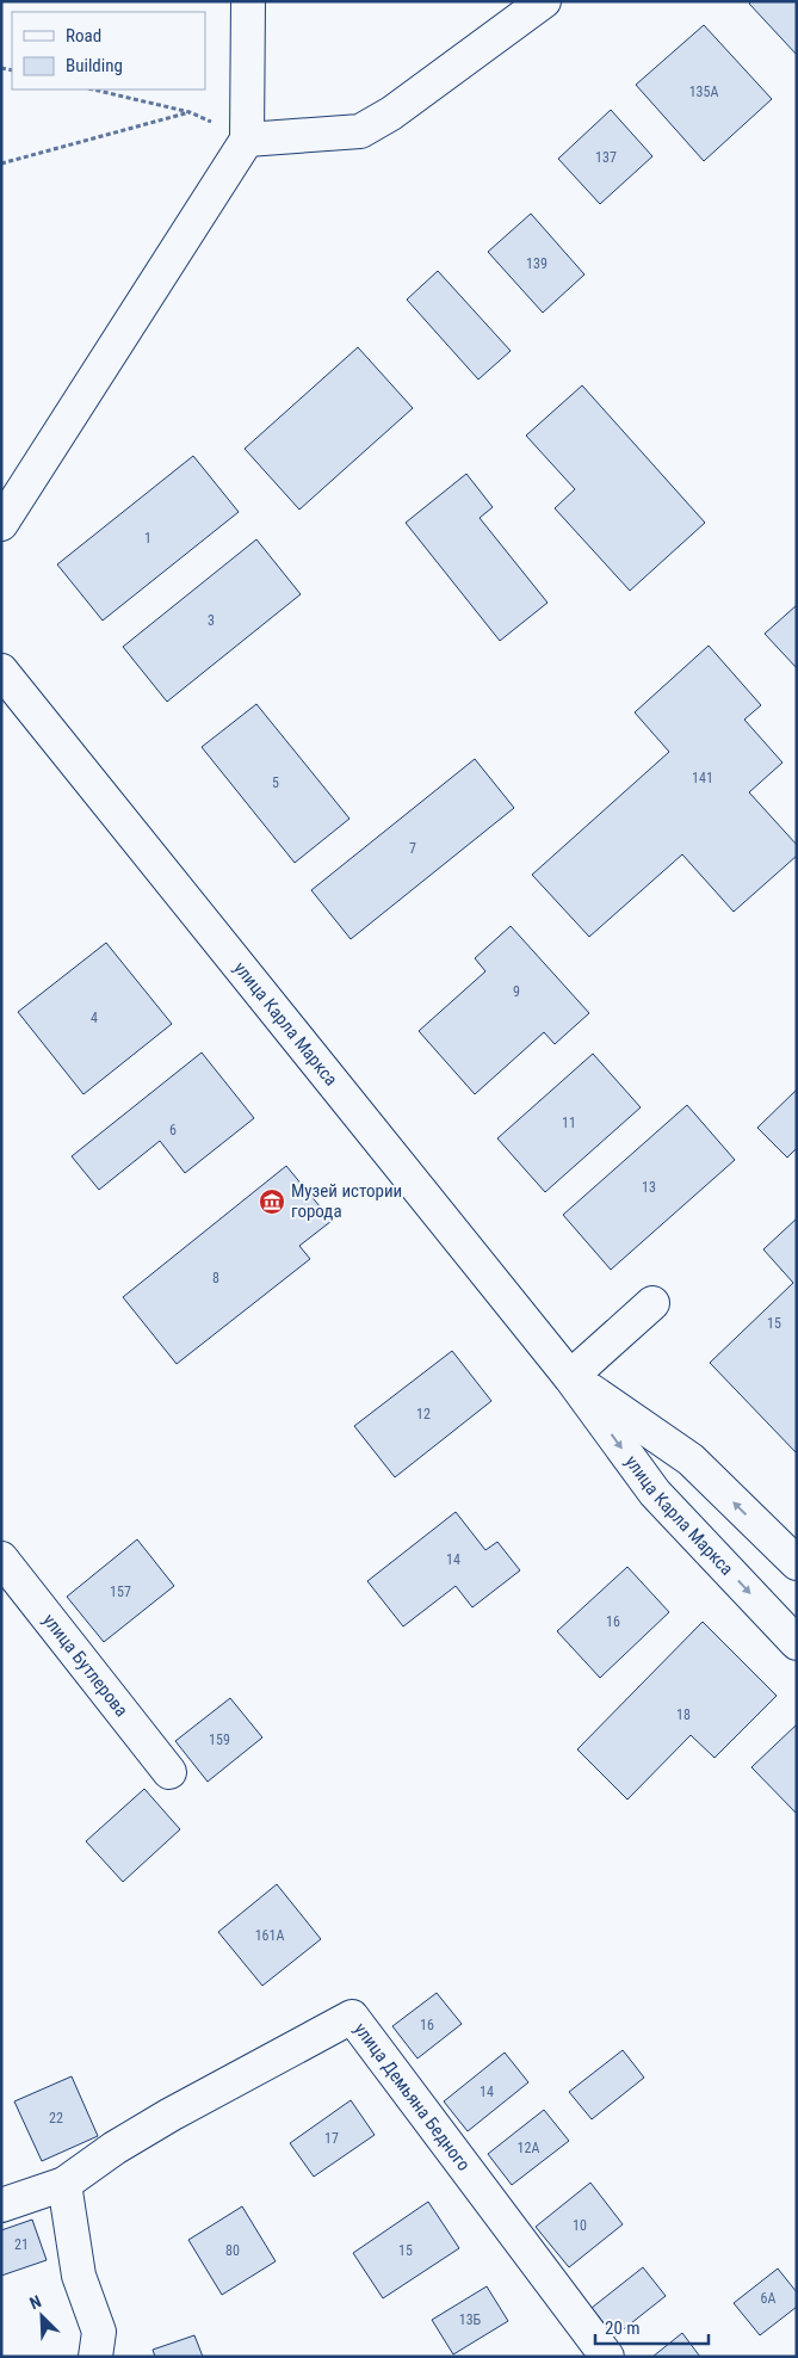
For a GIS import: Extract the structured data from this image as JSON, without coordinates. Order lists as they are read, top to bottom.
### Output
{
  "streets": {
    "street": ["улица Карла Маркса", "улица Бутлерова", "улица Демьяна Бедного"]
  },
  "places": {
    "museum": ["Музей истории города"]
  },
  "house_numbers": [
    "135А",
    "137",
    "139",
    "1",
    "3",
    "141",
    "5",
    "7",
    "9",
    "4",
    "11",
    "6",
    "13",
    "8",
    "15",
    "12",
    "14",
    "157",
    "16",
    "18",
    "159",
    "161А",
    "16",
    "14",
    "22",
    "17",
    "12А",
    "10",
    "21",
    "80",
    "15",
    "6А",
    "13Б"
  ],
  "legend": ["Road", "Building"],
  "scale_bar": "20 m",
  "north": "top left"
}
